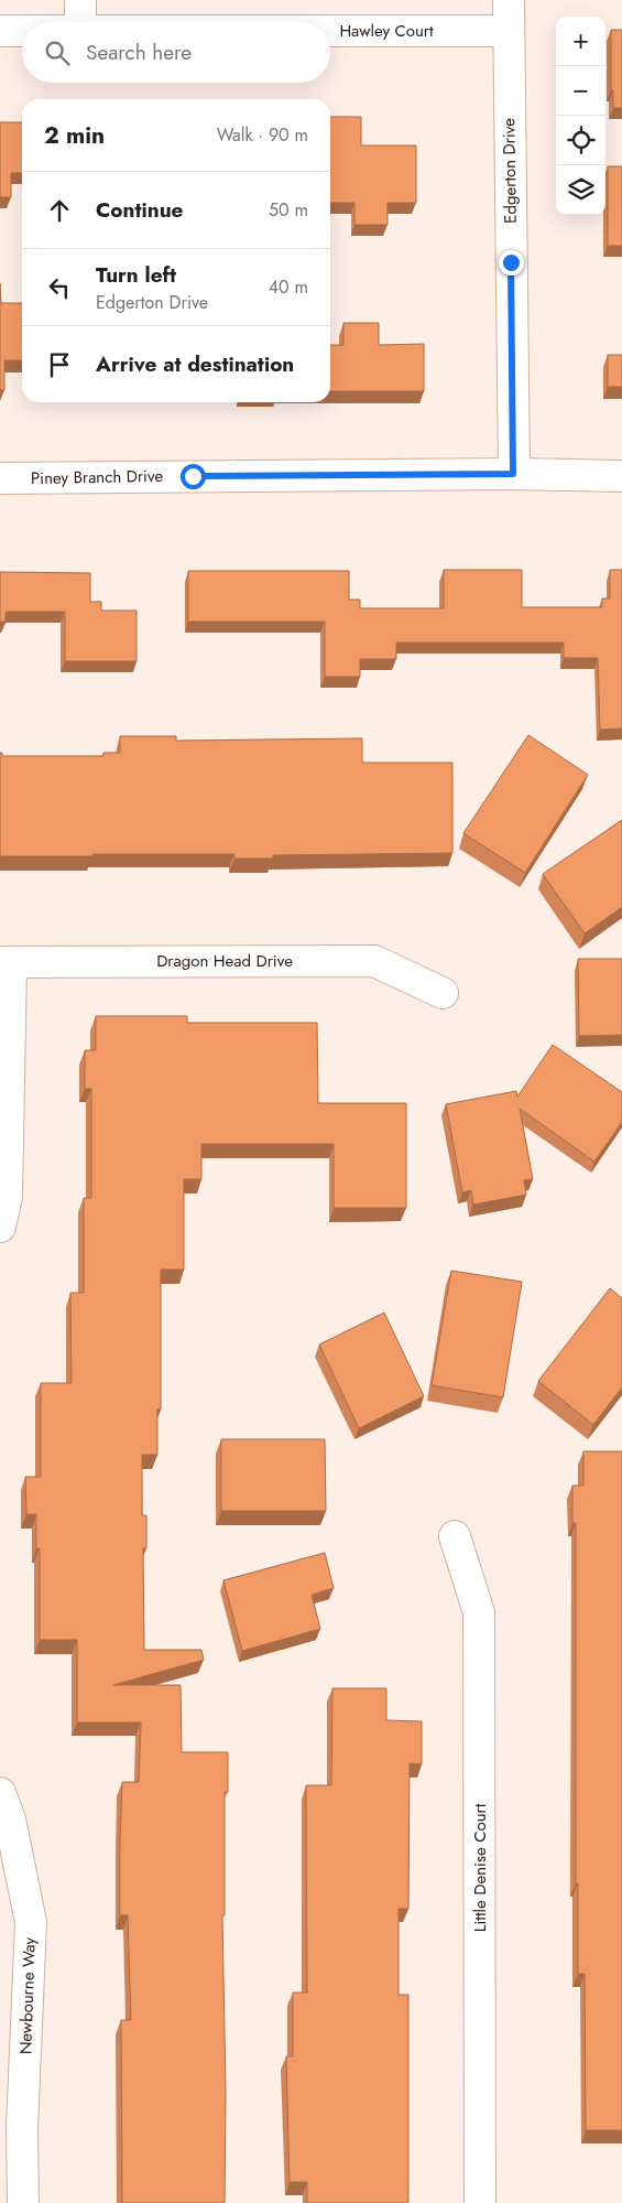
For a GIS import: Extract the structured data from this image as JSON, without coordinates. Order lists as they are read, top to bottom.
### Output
{
  "streets": {
    "street": [
      "Hawley Court",
      "Edgerton Drive",
      "Piney Branch Drive",
      "Dragon Head Drive",
      "Little Denise Court",
      "Newbourne Way"
    ]
  },
  "crossings": [
    ["Hawley Court", "Edgerton Drive"],
    ["Edgerton Drive", "Piney Branch Drive"]
  ],
  "page": {
    "map_buttons": ["+", "−"],
    "search": "Search here",
    "heading": ["2 min", "Walk · 90 m"],
    "list": [
      ["Continue", "50 m"],
      ["Turn left", "Edgerton Drive", "40 m"],
      "Arrive at destination"
    ]
  }
}
